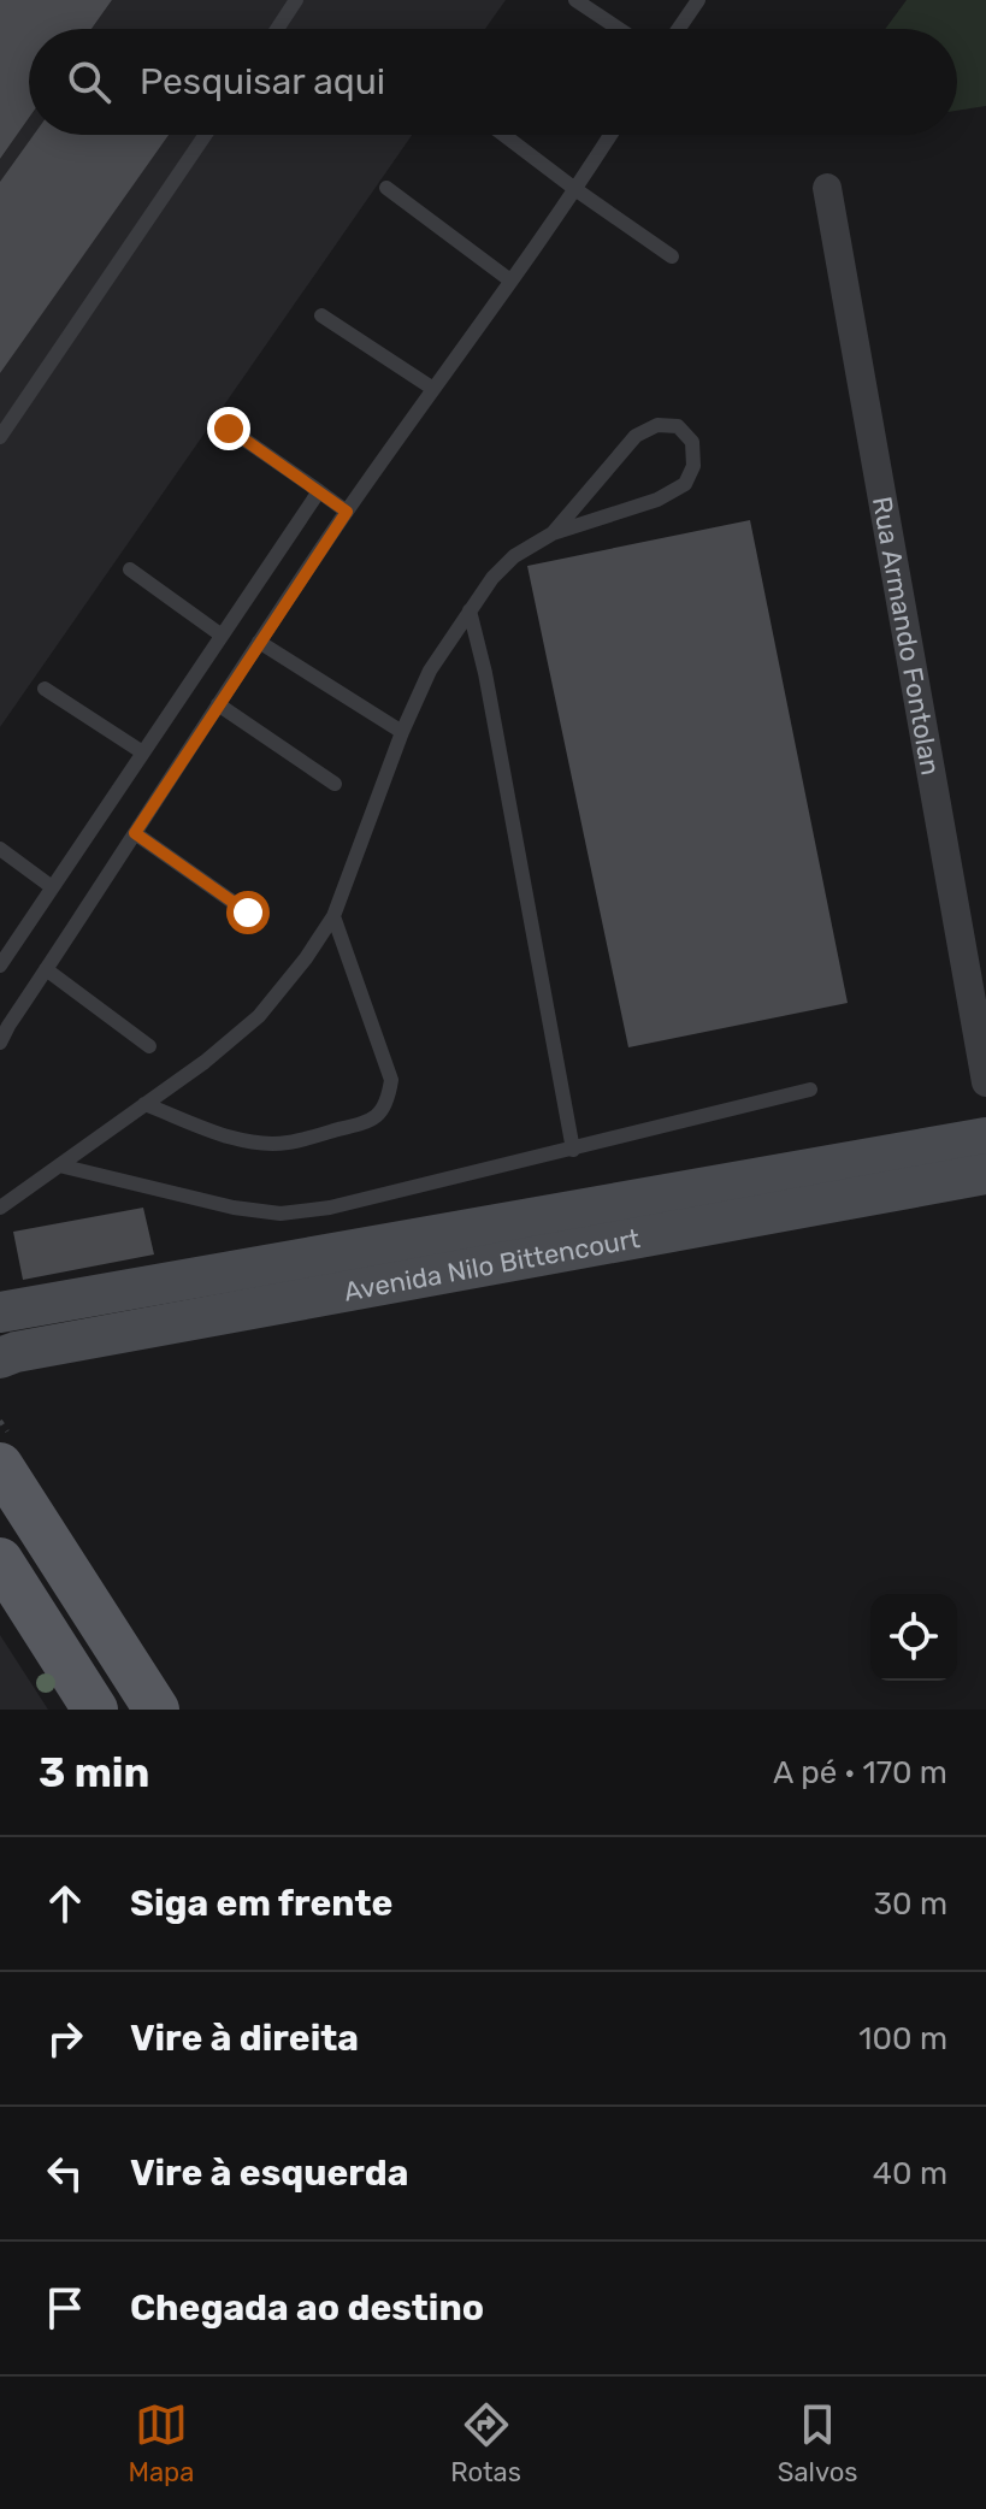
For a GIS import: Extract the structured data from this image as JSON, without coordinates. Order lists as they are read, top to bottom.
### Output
{
  "streets": {
    "street": ["Rua Armando Fontolan", "Avenida Nilo Bittencourt"]
  },
  "page": {
    "search": "Pesquisar aqui",
    "heading": ["3 min", "A pé · 170 m"],
    "list": [
      ["Siga em frente", "30 m"],
      ["Vire à direita", "100 m"],
      ["Vire à esquerda", "40 m"],
      "Chegada ao destino"
    ],
    "nav": ["Mapa", "Rotas", "Salvos"]
  }
}
